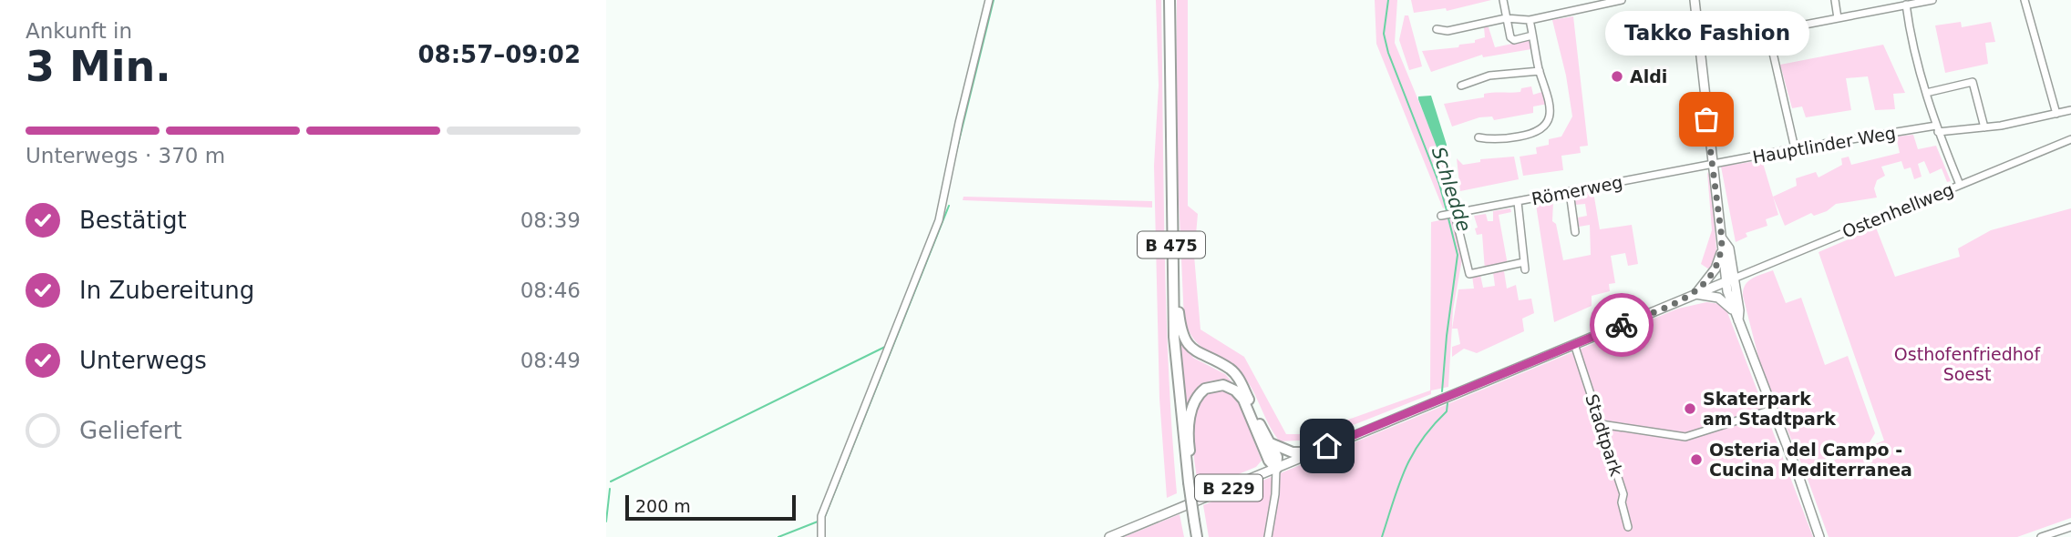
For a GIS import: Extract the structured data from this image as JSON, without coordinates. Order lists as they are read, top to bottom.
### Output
{
  "streets": {
    "highway": ["B 475"],
    "main road": ["B 229"],
    "street": [
      "Hauptlinder Weg",
      "Römerweg",
      "Ostenhellweg",
      "Stadtpark"
    ]
  },
  "crossings": [
    ["Hauptlinder Weg", "Römerweg"],
    ["Ostenhellweg", "B 229"],
    ["Stadtpark", "B 229"]
  ],
  "water": ["Schledde"],
  "parks": ["Osthofenfriedhof Soest"],
  "places": [
    "Aldi",
    "Takko Fashion",
    "Skaterpark am Stadtpark",
    "Osteria del Campo - Cucina Mediterranea"
  ],
  "scale_bar": "200 m",
  "page": {
    "heading": ["3 Min.", "Ankunft in", "08:57–09:02"],
    "bubble": "Takko Fashion",
    "bar": "Unterwegs · 370 m",
    "list": [
      ["Bestätigt", "08:39"],
      ["In Zubereitung", "08:46"],
      ["Unterwegs", "08:49"],
      "Geliefert"
    ],
    "scale": "200 m"
  }
}
